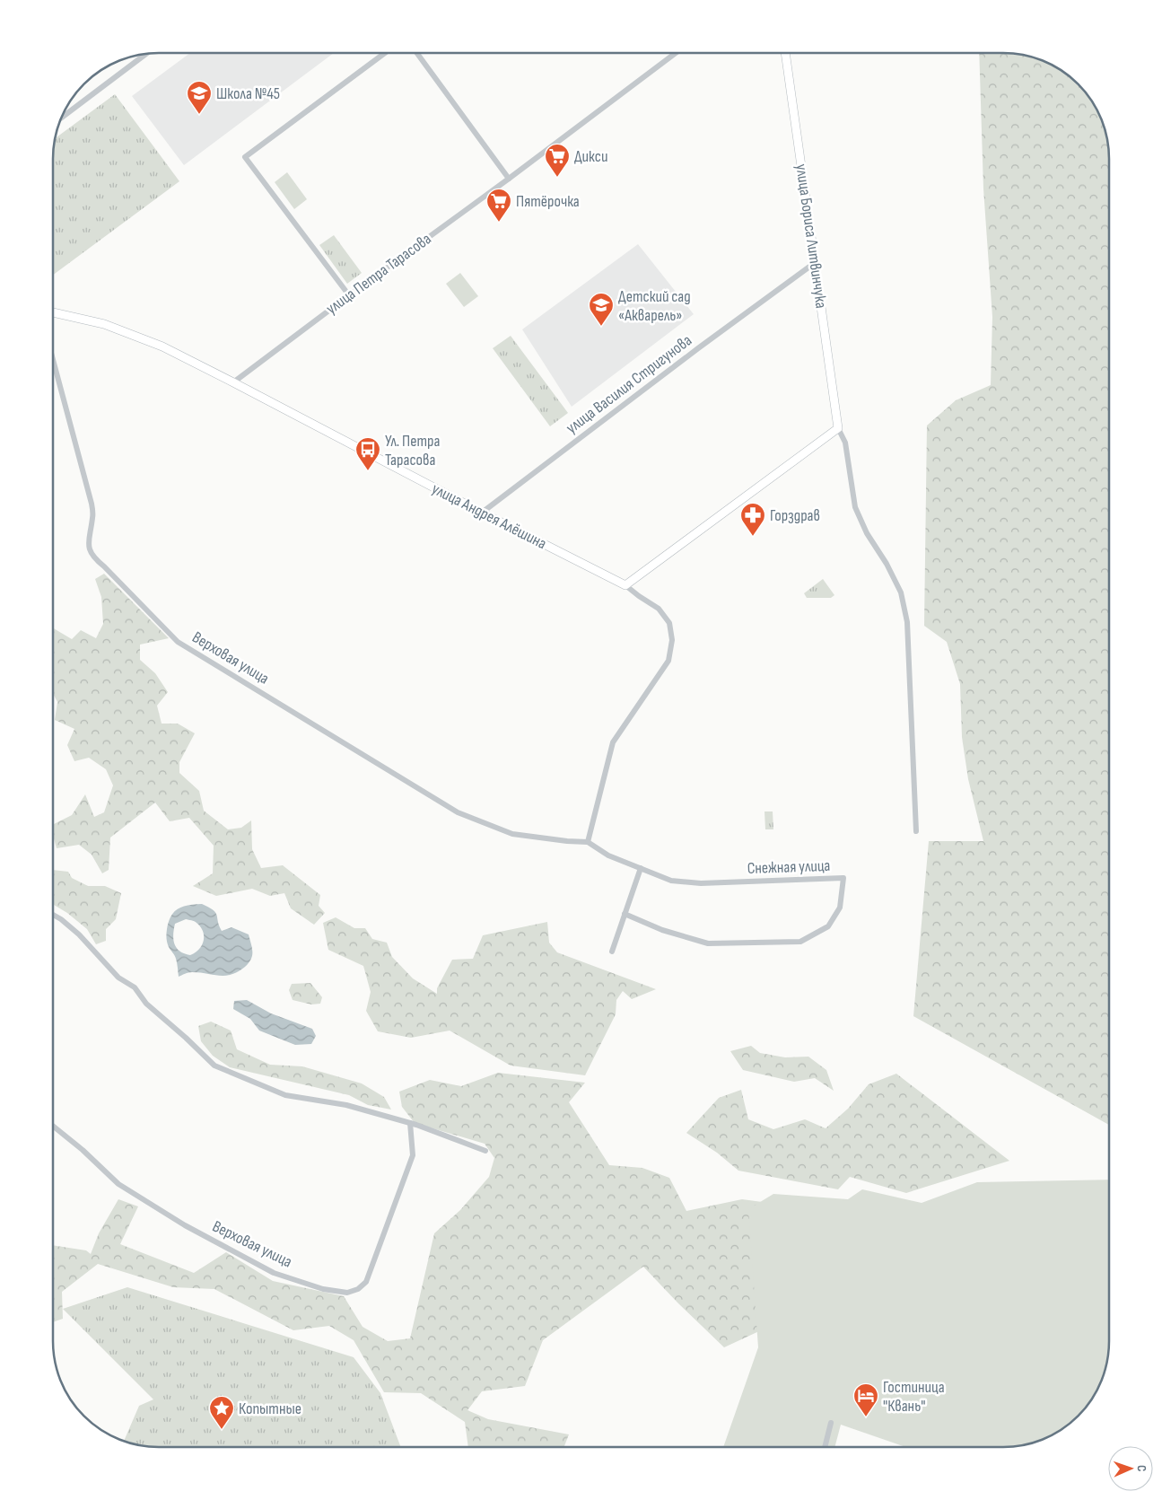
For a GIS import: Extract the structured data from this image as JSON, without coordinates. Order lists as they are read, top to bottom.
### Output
{
  "streets": {
    "street": [
      "улица Бориса Литвинчука",
      "улица Петра Тарасова",
      "улица Василия Стригунова",
      "улица Андрея Алёшина",
      "Верховая улица",
      "Снежная улица"
    ]
  },
  "crossings": [
    ["улица Бориса Литвинчука", "улица Василия Стригунова"],
    ["улица Петра Тарасова", "улица Андрея Алёшина"],
    ["улица Василия Стригунова", "улица Андрея Алёшина"],
    ["Верховая улица", "Снежная улица"]
  ],
  "places": {
    "school or university": ["Школа №45", "Детский сад «Акварель»"],
    "supermarket": ["Дикси", "Пятёрочка"],
    "bus stop": ["Ул. Петра Тарасова"],
    "pharmacy": ["Горздрав"],
    "hotel": ["Гостиница \"Квань\""],
    "place": ["Копытные"]
  },
  "north": "right"
}
